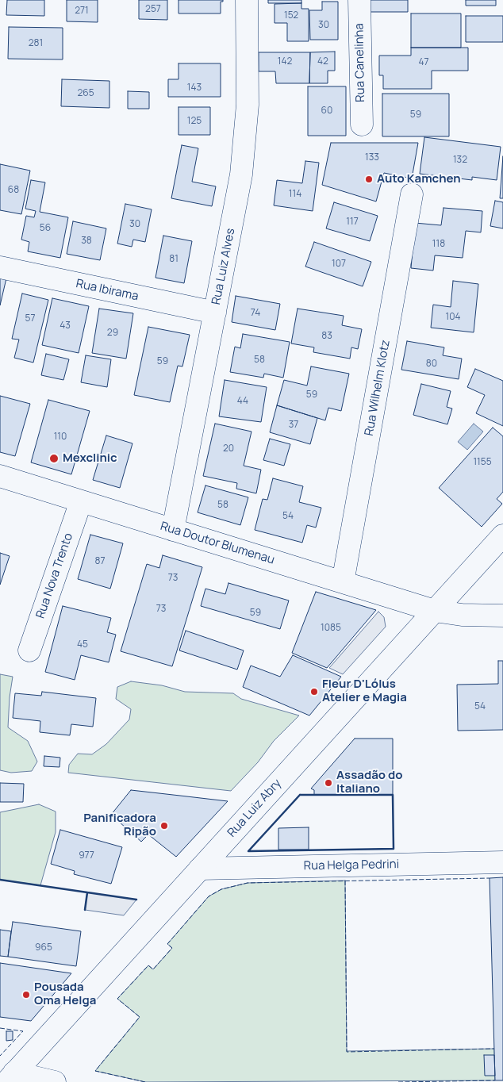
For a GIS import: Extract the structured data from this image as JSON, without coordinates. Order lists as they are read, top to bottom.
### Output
{
  "streets": {
    "street": [
      "Rua Canelinha",
      "Rua Luiz Alves",
      "Rua Ibirama",
      "Rua Wilhelm Klotz",
      "Rua Doutor Blumenau",
      "Rua Nova Trento",
      "Rua Luiz Abry",
      "Rua Helga Pedrini"
    ]
  },
  "crossings": [
    ["Rua Luiz Alves", "Rua Ibirama"],
    ["Rua Luiz Alves", "Rua Doutor Blumenau"],
    ["Rua Wilhelm Klotz", "Rua Doutor Blumenau"],
    ["Rua Doutor Blumenau", "Rua Nova Trento"],
    ["Rua Doutor Blumenau", "Rua Luiz Abry"],
    ["Rua Luiz Abry", "Rua Helga Pedrini"]
  ],
  "places": [
    "Auto Kamchen",
    "Mexclinic",
    "Fleur D'Lólus Atelier e Magia",
    "Assadão do Italiano",
    "Panificadora Ripão",
    "Pousada Oma Helga"
  ],
  "house_numbers": [
    "257",
    "271",
    "152",
    "30",
    "281",
    "142",
    "42",
    "47",
    "143",
    "265",
    "60",
    "59",
    "125",
    "133",
    "132",
    "68",
    "114",
    "117",
    "30",
    "56",
    "38",
    "118",
    "81",
    "107",
    "74",
    "104",
    "57",
    "43",
    "29",
    "83",
    "58",
    "59",
    "80",
    "59",
    "44",
    "37",
    "110",
    "20",
    "1155",
    "58",
    "54",
    "87",
    "73",
    "73",
    "59",
    "1085",
    "45",
    "54",
    "977",
    "965"
  ]
}
